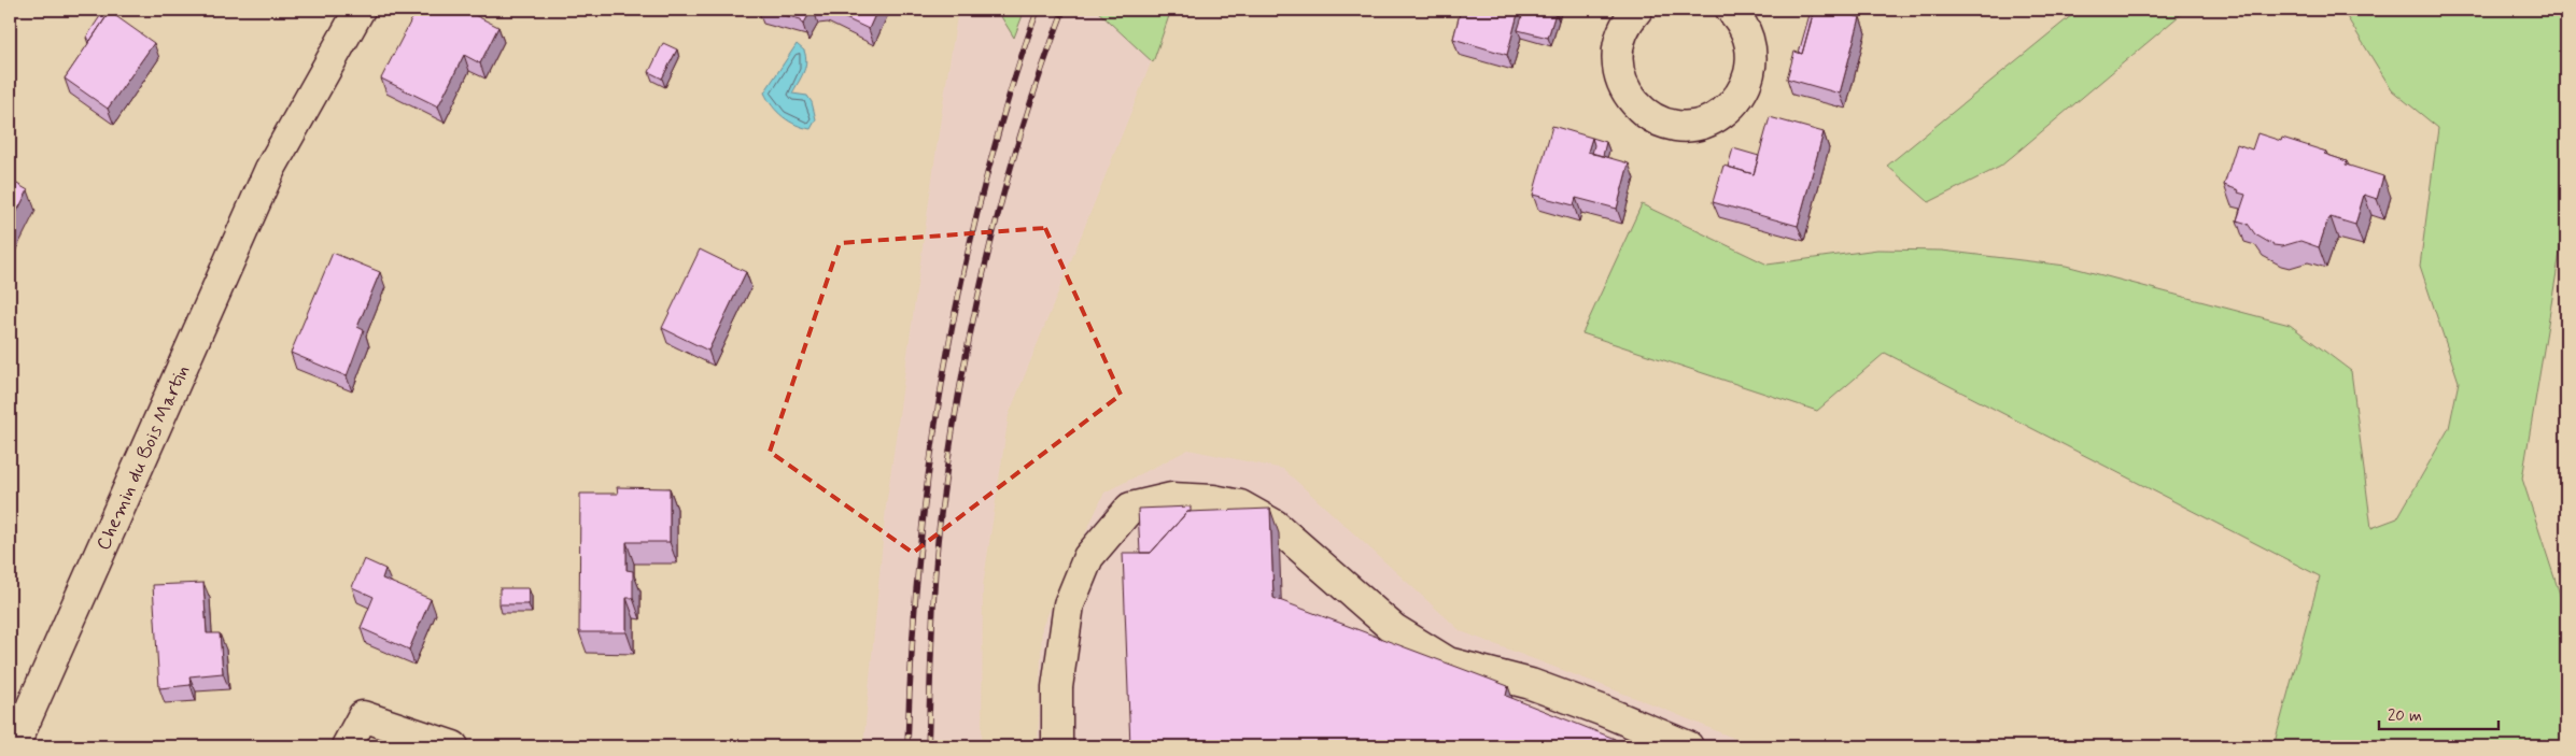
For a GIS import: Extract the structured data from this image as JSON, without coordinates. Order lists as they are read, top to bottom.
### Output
{
  "streets": {
    "street": ["Chemin du Bois Martin"]
  },
  "scale_bar": "20 m"
}
